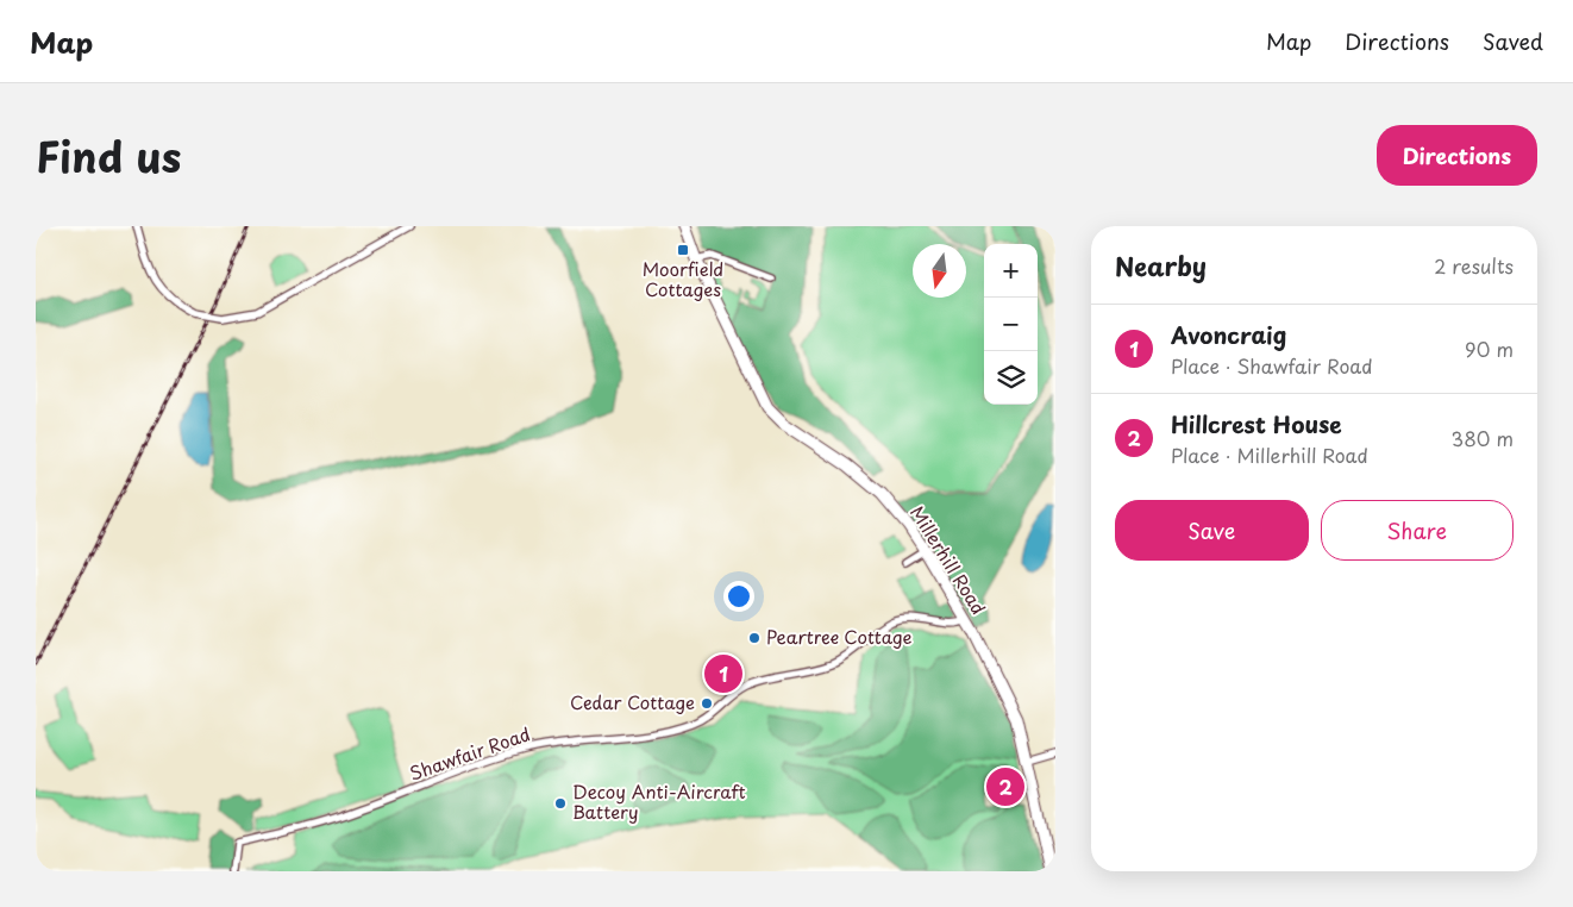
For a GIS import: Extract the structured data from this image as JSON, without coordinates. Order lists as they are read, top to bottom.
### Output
{
  "streets": {
    "main road": ["Millerhill Road"],
    "street": ["Shawfair Road"]
  },
  "crossings": [
    ["Millerhill Road", "Shawfair Road"]
  ],
  "places": {
    "transit": ["Moorfield Cottages"],
    "other": ["Peartree Cottage", "Cedar Cottage", "Decoy Anti-Aircraft Battery"]
  },
  "north": "bottom",
  "page": {
    "header": "Map",
    "nav": ["Map", "Directions", "Saved"],
    "title": "Find us",
    "buttons": [
      "Directions",
      ["Save", "Share"]
    ],
    "heading": ["Nearby", "2 results"],
    "map_buttons": ["+", "−"],
    "list": [
      {
        "mark": "1",
        "name": "Avoncraig",
        "note": "Place · Shawfair Road",
        "value": "90 m"
      },
      {
        "mark": "2",
        "name": "Hillcrest House",
        "note": "Place · Millerhill Road",
        "value": "380 m"
      }
    ],
    "pins": ["1", "2"]
  }
}
